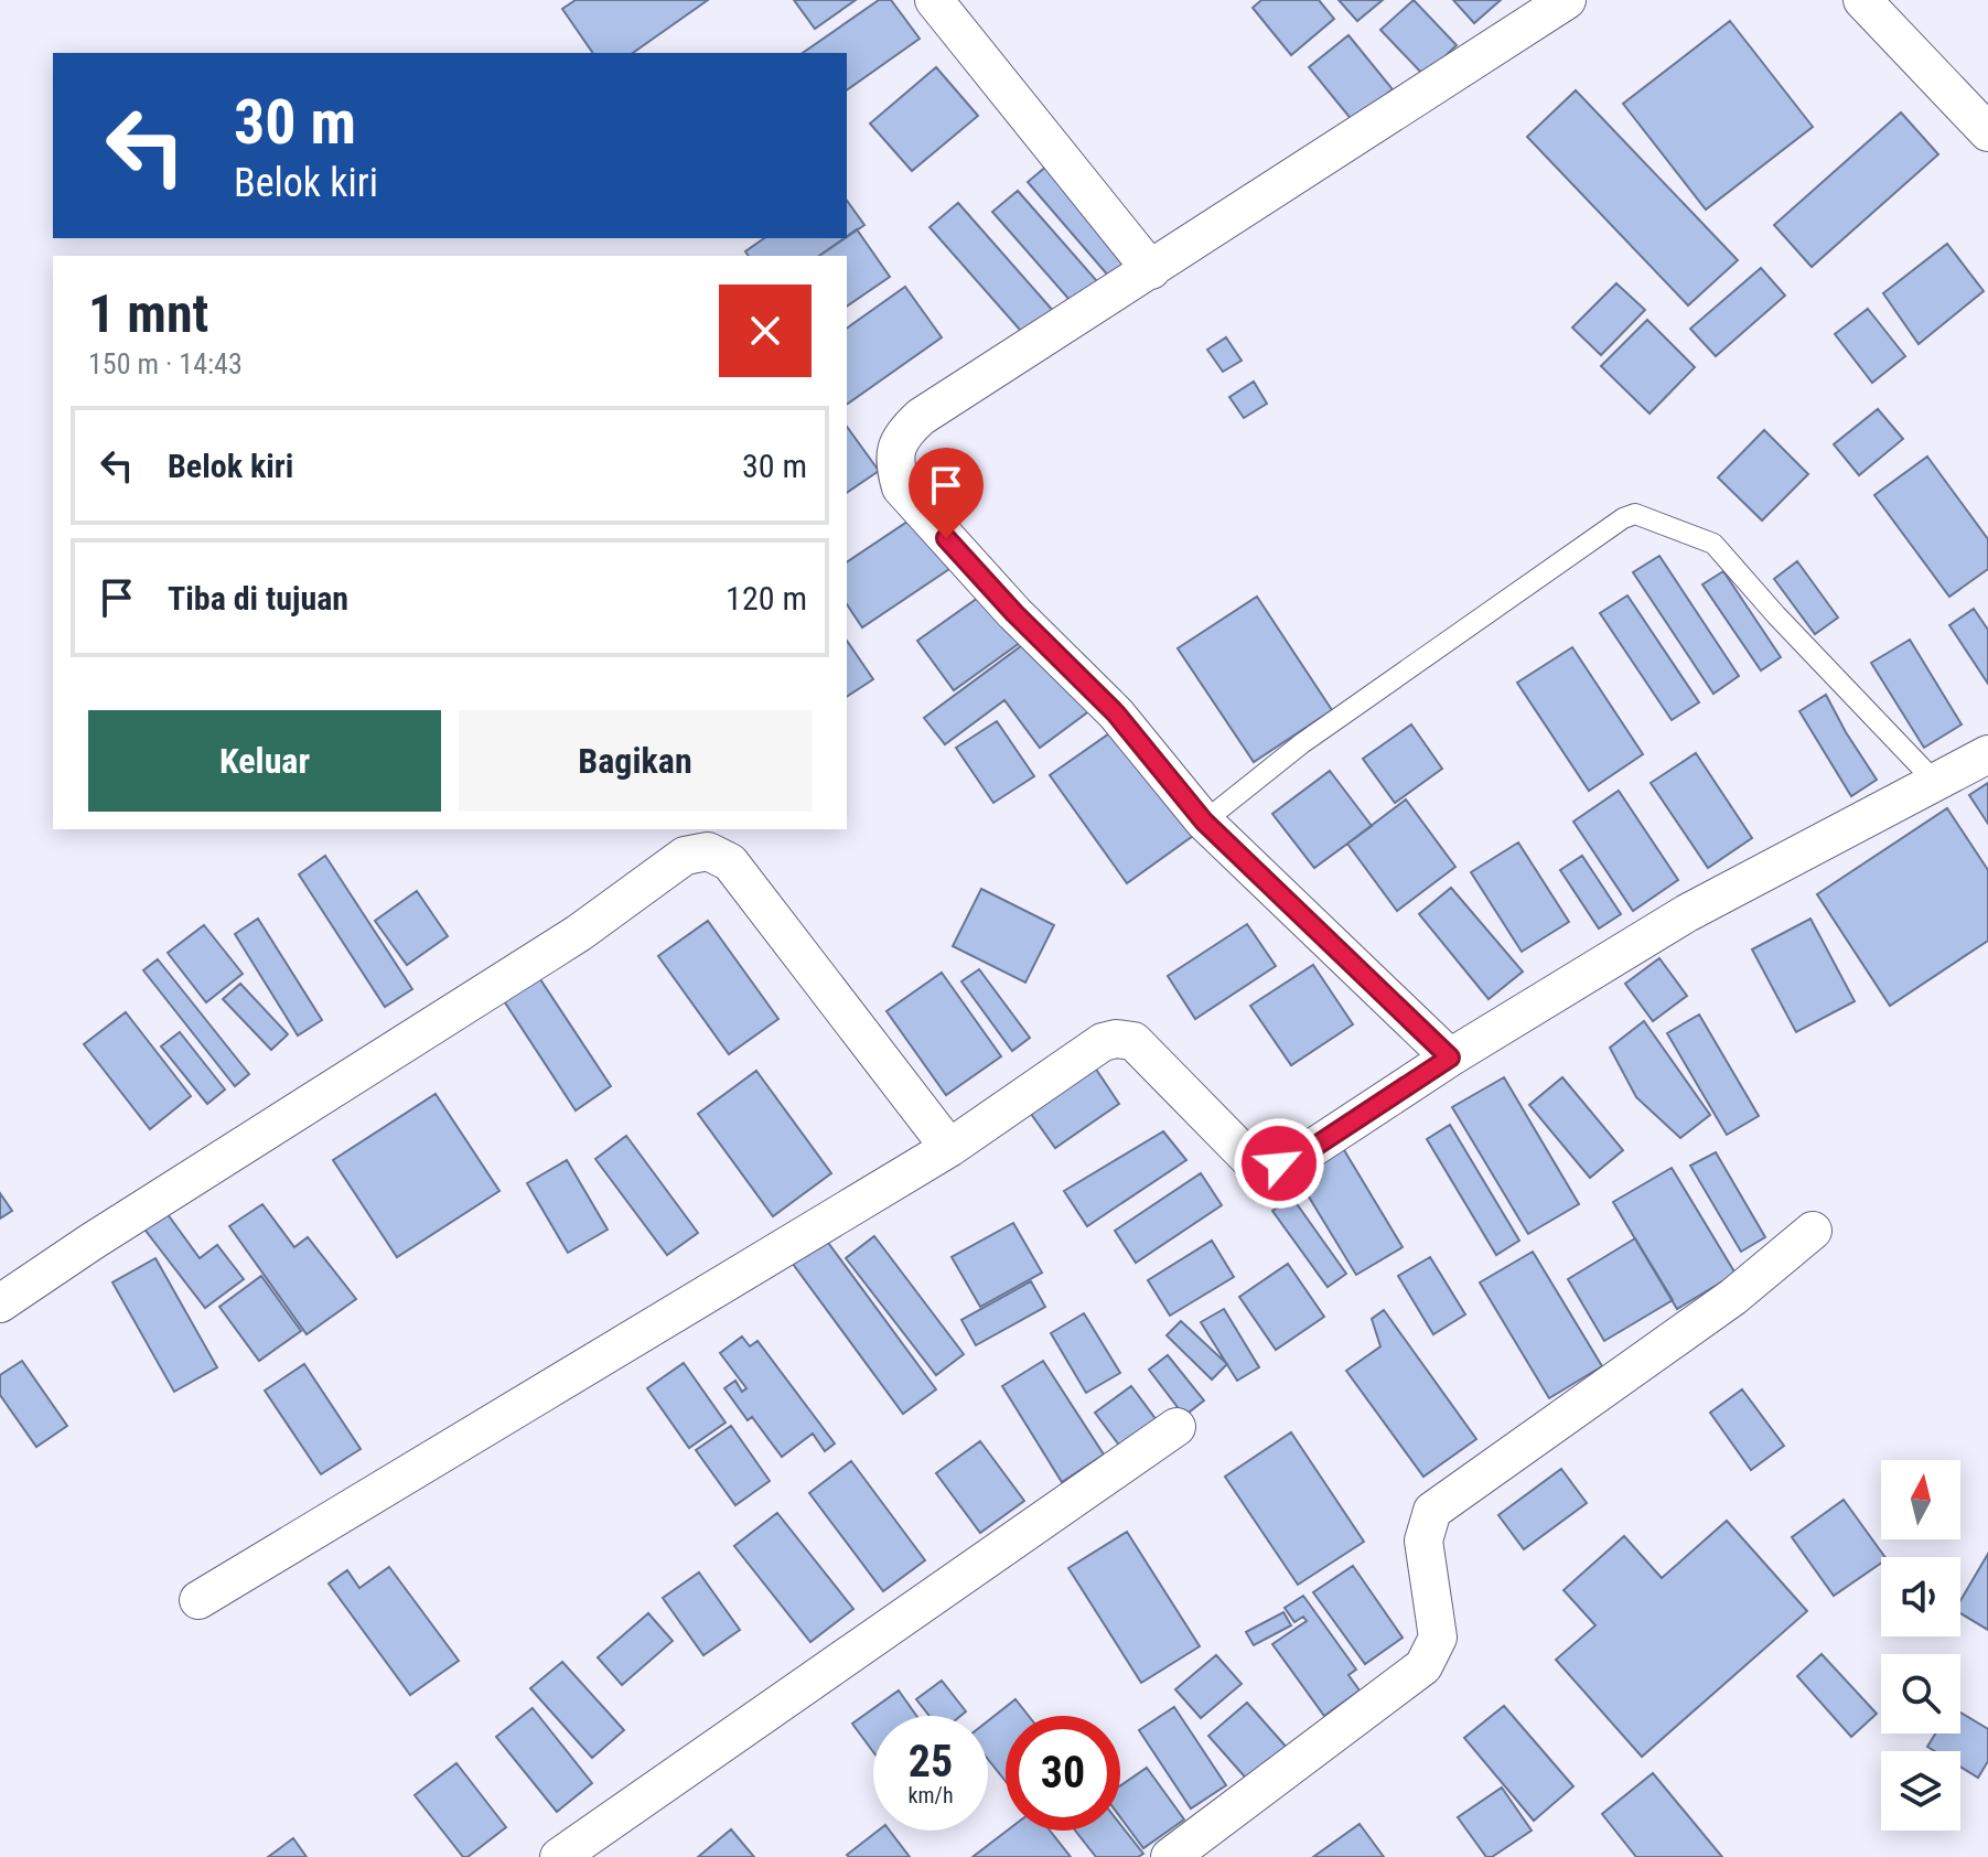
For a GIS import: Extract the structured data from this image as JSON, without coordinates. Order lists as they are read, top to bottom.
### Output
{
  "north": "top",
  "page": {
    "turn": ["30 m", "Belok kiri"],
    "heading": ["1 mnt", "150 m · 14:43"],
    "list": [
      {
        "name": "Belok kiri",
        "value": "30 m"
      },
      {
        "name": "Tiba di tujuan",
        "value": "120 m"
      }
    ],
    "buttons": ["Keluar", "Bagikan"],
    "speed": "25 km/h",
    "limit": "30"
  }
}
